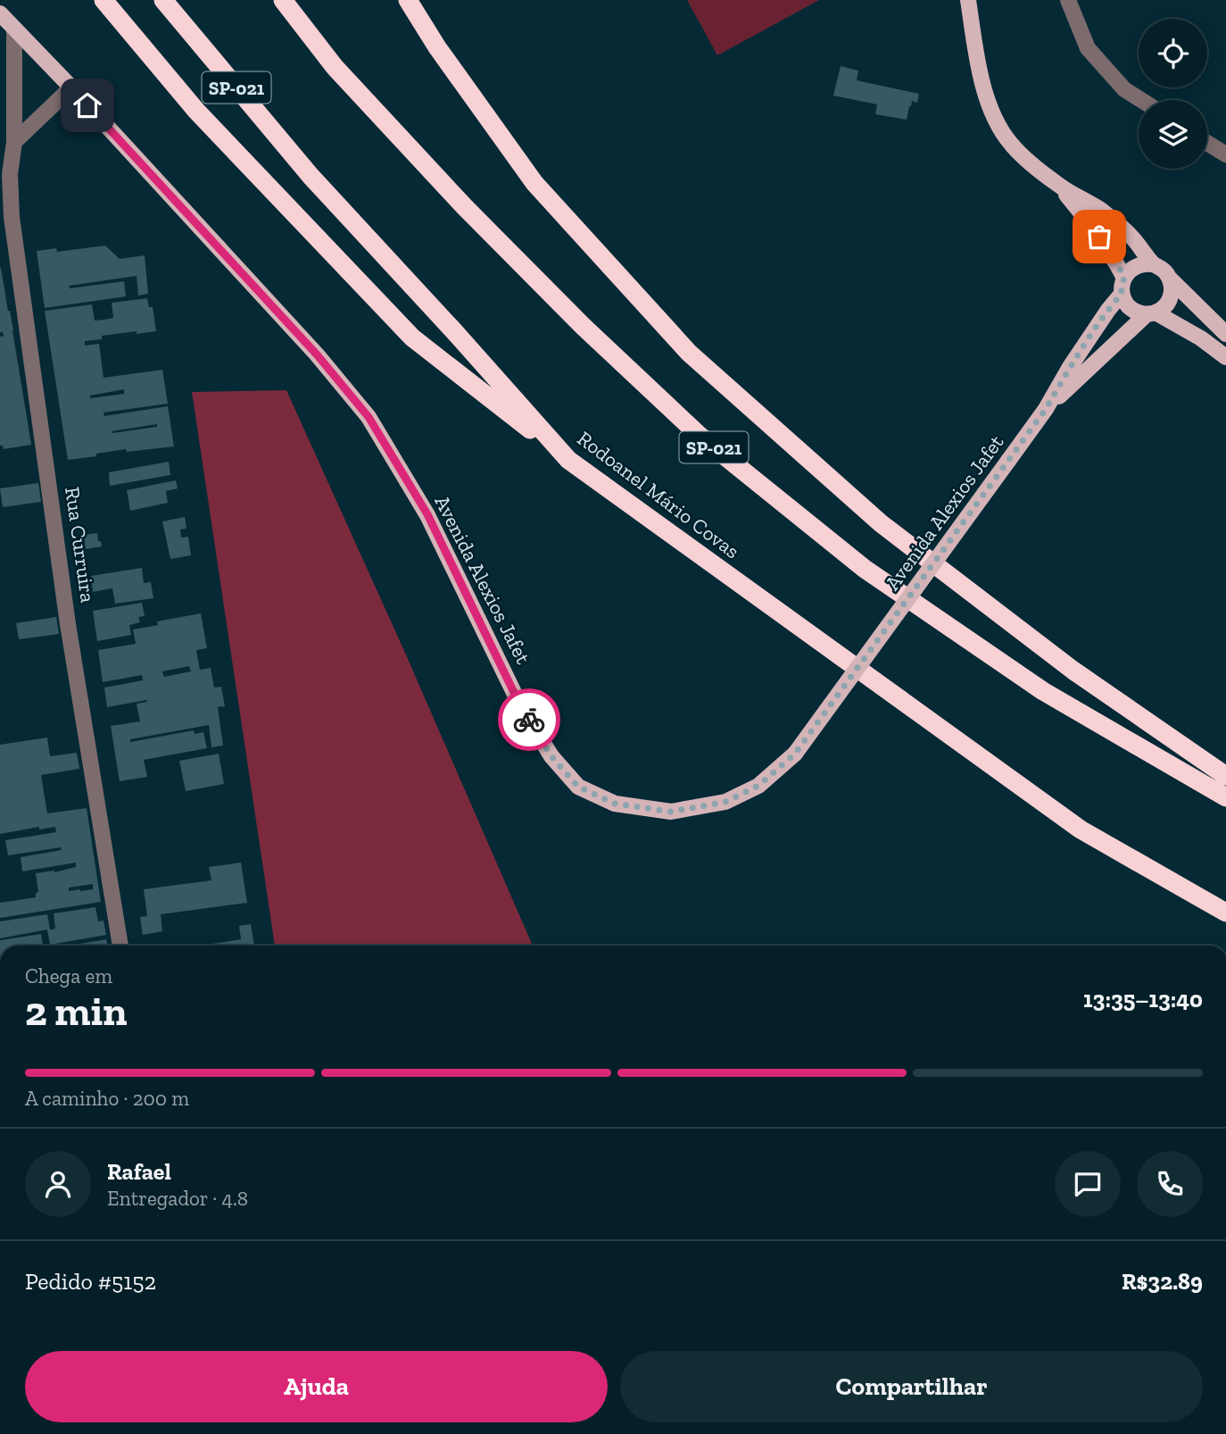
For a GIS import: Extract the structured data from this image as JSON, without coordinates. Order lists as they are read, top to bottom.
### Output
{
  "streets": {
    "highway": ["SP-021", "Rodoanel Mário Covas"],
    "main road": ["Avenida Alexios Jafet"],
    "street": ["Rua Curruira"]
  },
  "crossings": [
    ["Avenida Alexios Jafet", "Rua Curruira"]
  ],
  "page": {
    "heading": ["2 min", "Chega em", "13:35–13:40"],
    "panel": [
      "Rafael",
      "Entregador · 4.8",
      "Pedido #5152",
      "R$32.89"
    ],
    "bar": "A caminho · 200 m",
    "buttons": ["Ajuda", "Compartilhar"]
  }
}
